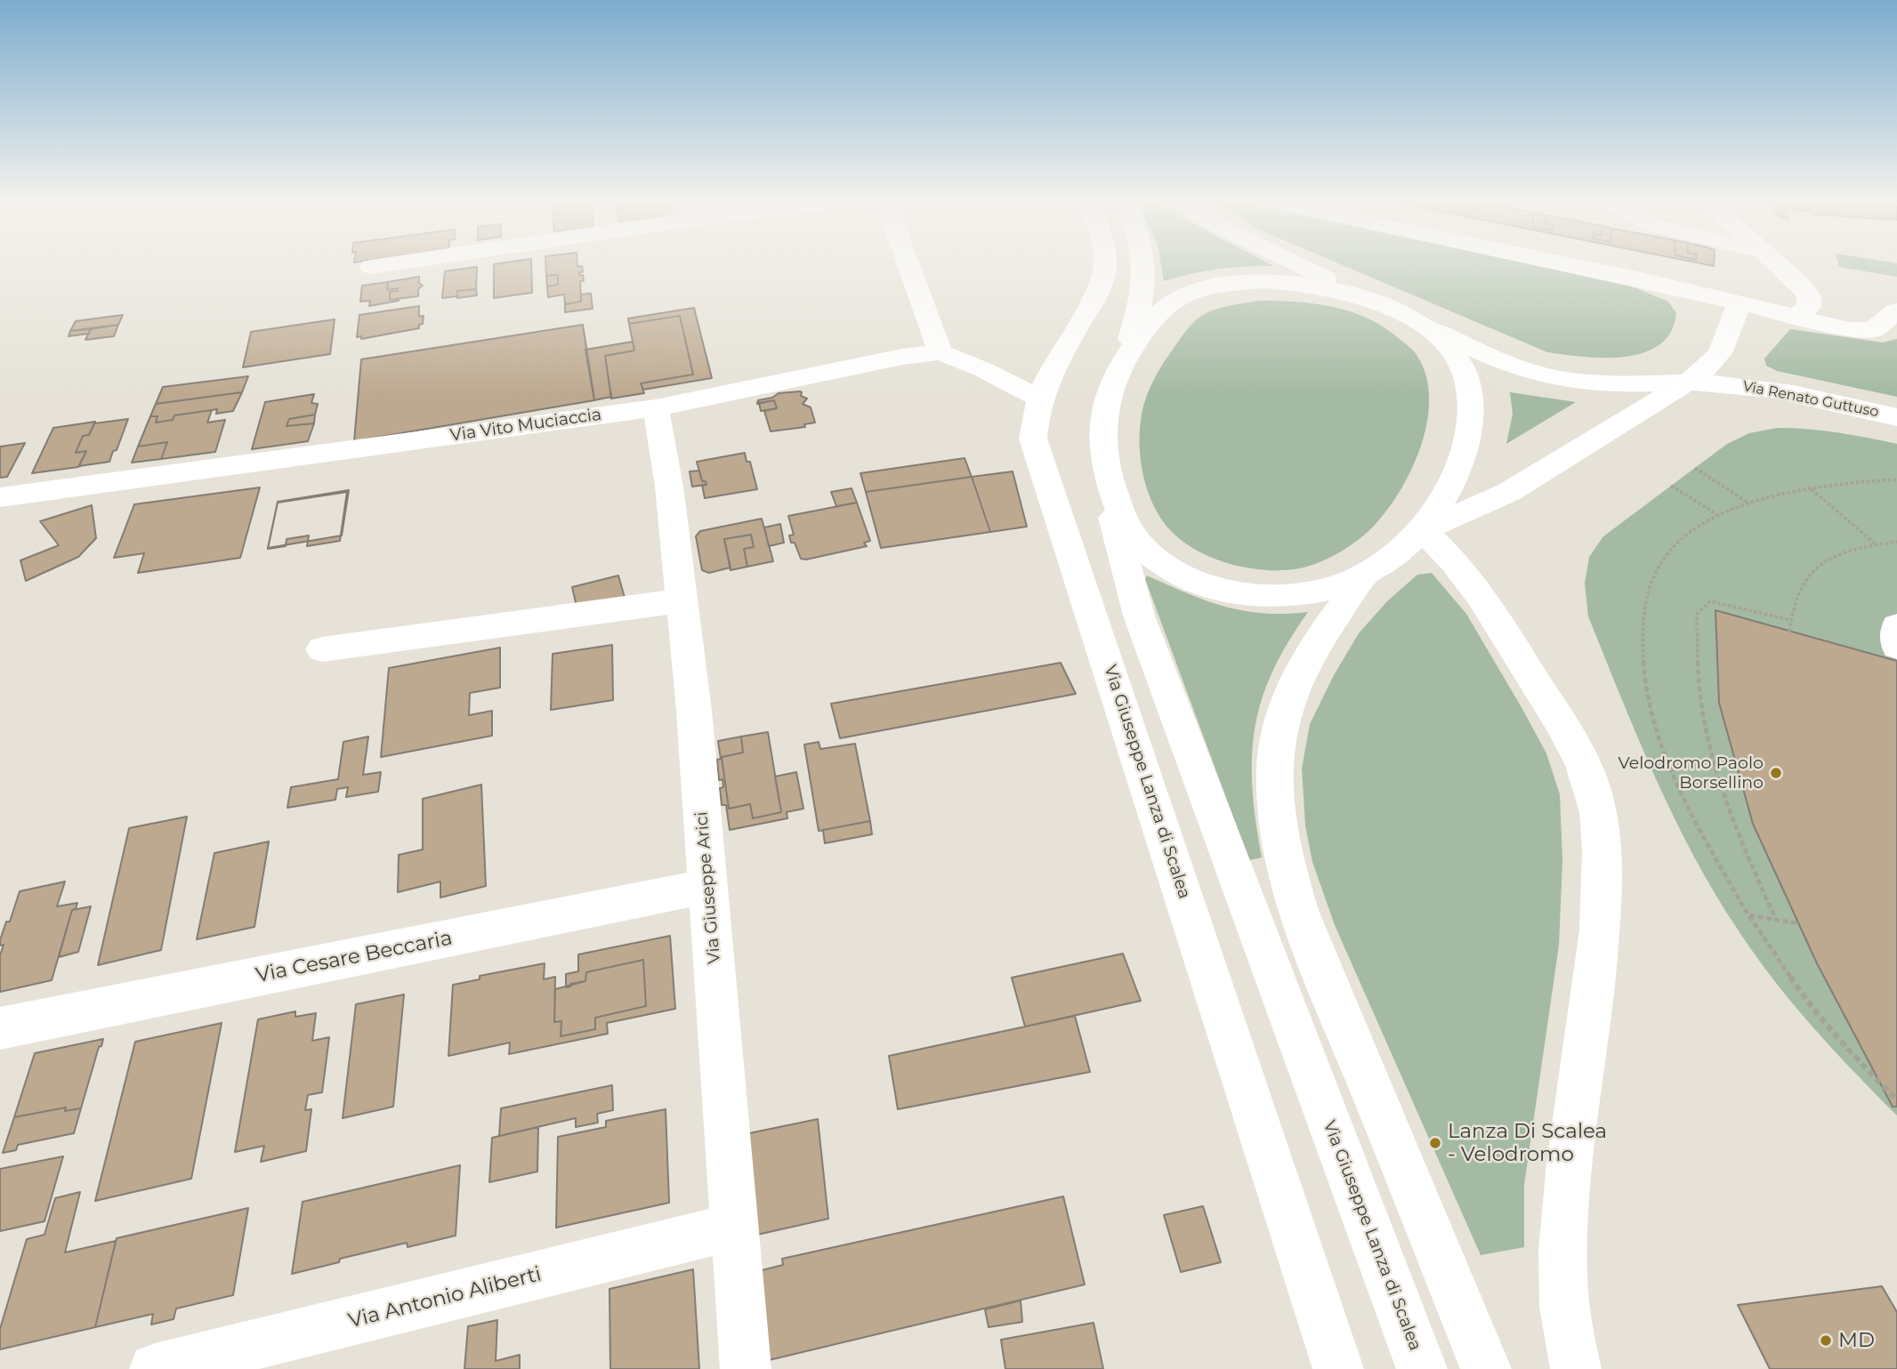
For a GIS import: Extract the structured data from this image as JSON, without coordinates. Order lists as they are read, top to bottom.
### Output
{
  "streets": {
    "street": [
      "Via Renato Guttuso",
      "Via Vito Muciaccia",
      "Via Giuseppe Lanza di Scalea",
      "Via Giuseppe Arici",
      "Via Cesare Beccaria",
      "Via Antonio Aliberti"
    ]
  },
  "crossings": [
    ["Via Vito Muciaccia", "Via Giuseppe Lanza di Scalea"],
    ["Via Vito Muciaccia", "Via Giuseppe Arici"],
    ["Via Giuseppe Arici", "Via Cesare Beccaria"],
    ["Via Giuseppe Arici", "Via Antonio Aliberti"]
  ],
  "places": ["Velodromo Paolo Borsellino", "Lanza Di Scalea - Velodromo", "MD"]
}
